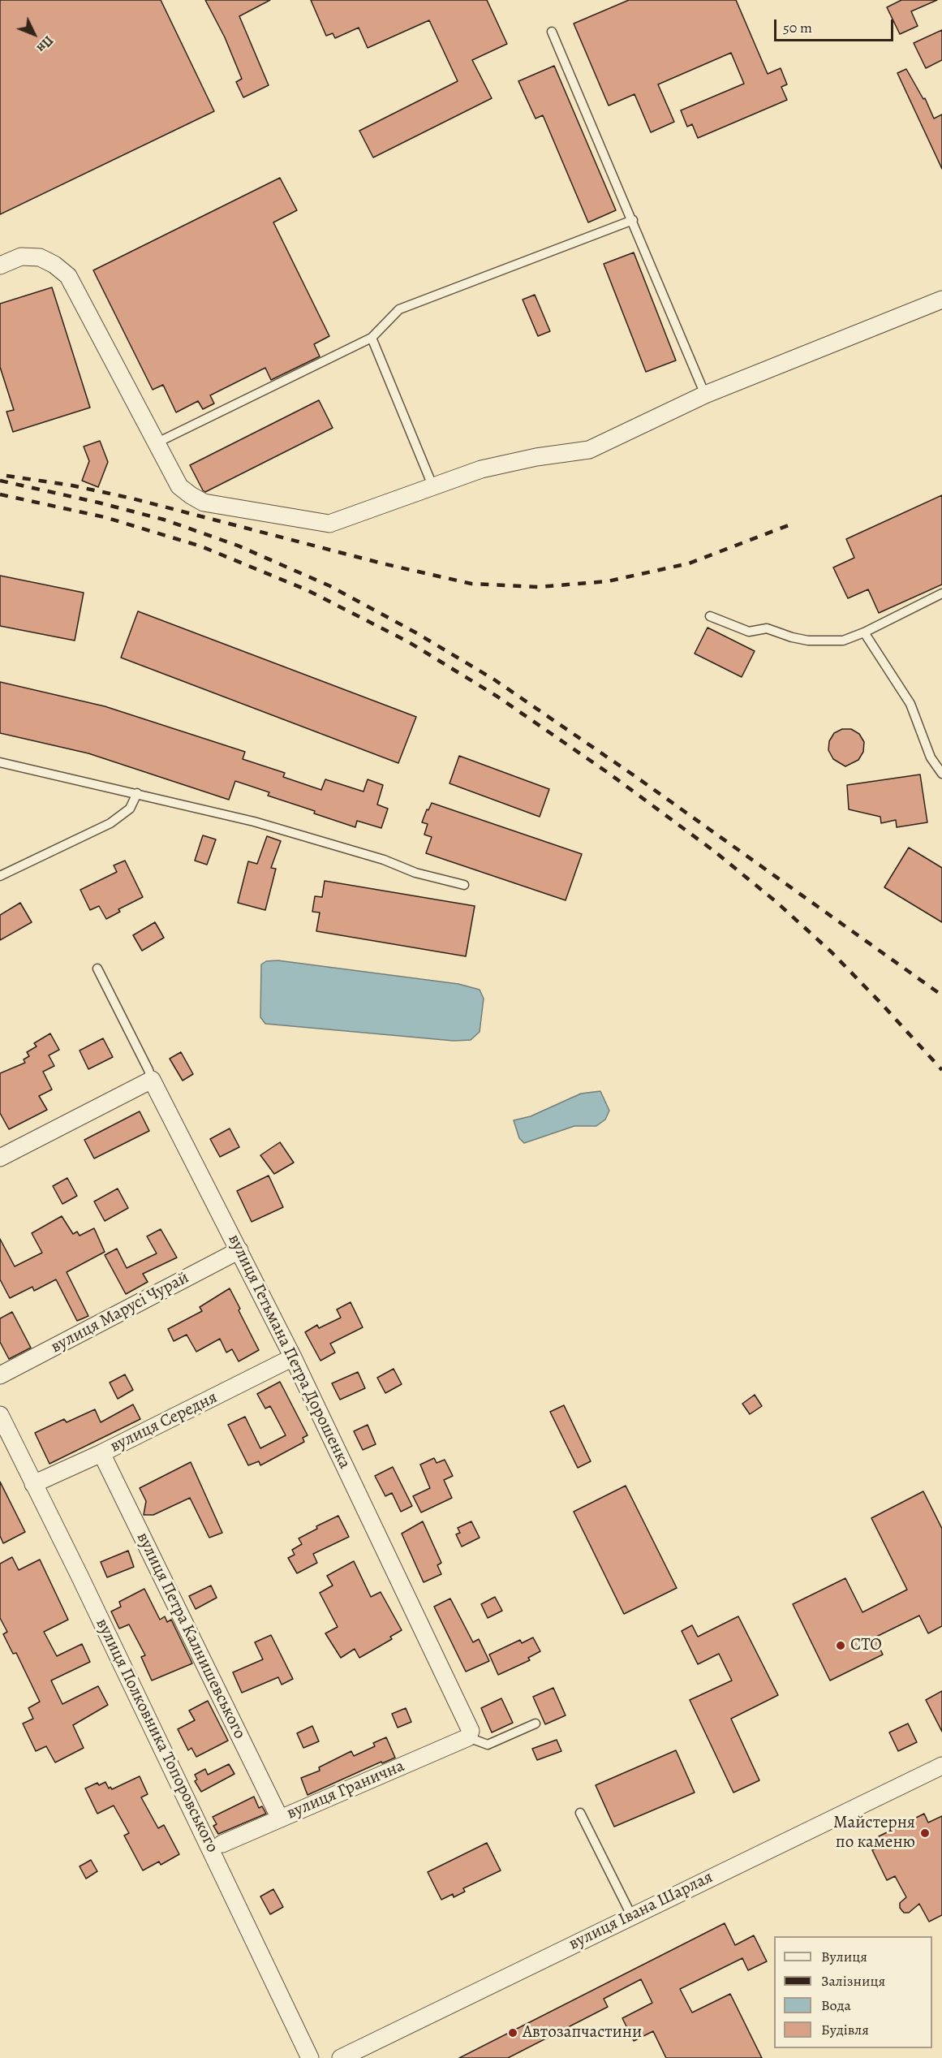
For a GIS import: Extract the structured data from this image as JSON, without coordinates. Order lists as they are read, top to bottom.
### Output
{
  "streets": {
    "street": [
      "вулиця Марусі Чурай",
      "вулиця Гетьмана Петра Дорошенка",
      "вулиця Середня",
      "вулиця Петра Калнишевського",
      "вулиця Полковника Топоровського",
      "вулиця Гранична",
      "вулиця Івана Шарлая"
    ]
  },
  "crossings": [
    ["вулиця Марусі Чурай", "вулиця Гетьмана Петра Дорошенка"],
    ["вулиця Гетьмана Петра Дорошенка", "вулиця Середня"],
    ["вулиця Гетьмана Петра Дорошенка", "вулиця Гранична"],
    ["вулиця Середня", "вулиця Петра Калнишевського"],
    ["вулиця Середня", "вулиця Полковника Топоровського"],
    ["вулиця Петра Калнишевського", "вулиця Гранична"]
  ],
  "places": ["СТО", "Майстерня по каменю", "Автозапчастини"],
  "legend": [
    "Вулиця",
    "Залізниця",
    "Вода",
    "Будівля"
  ],
  "scale_bar": "50 m",
  "north": "bottom right"
}
